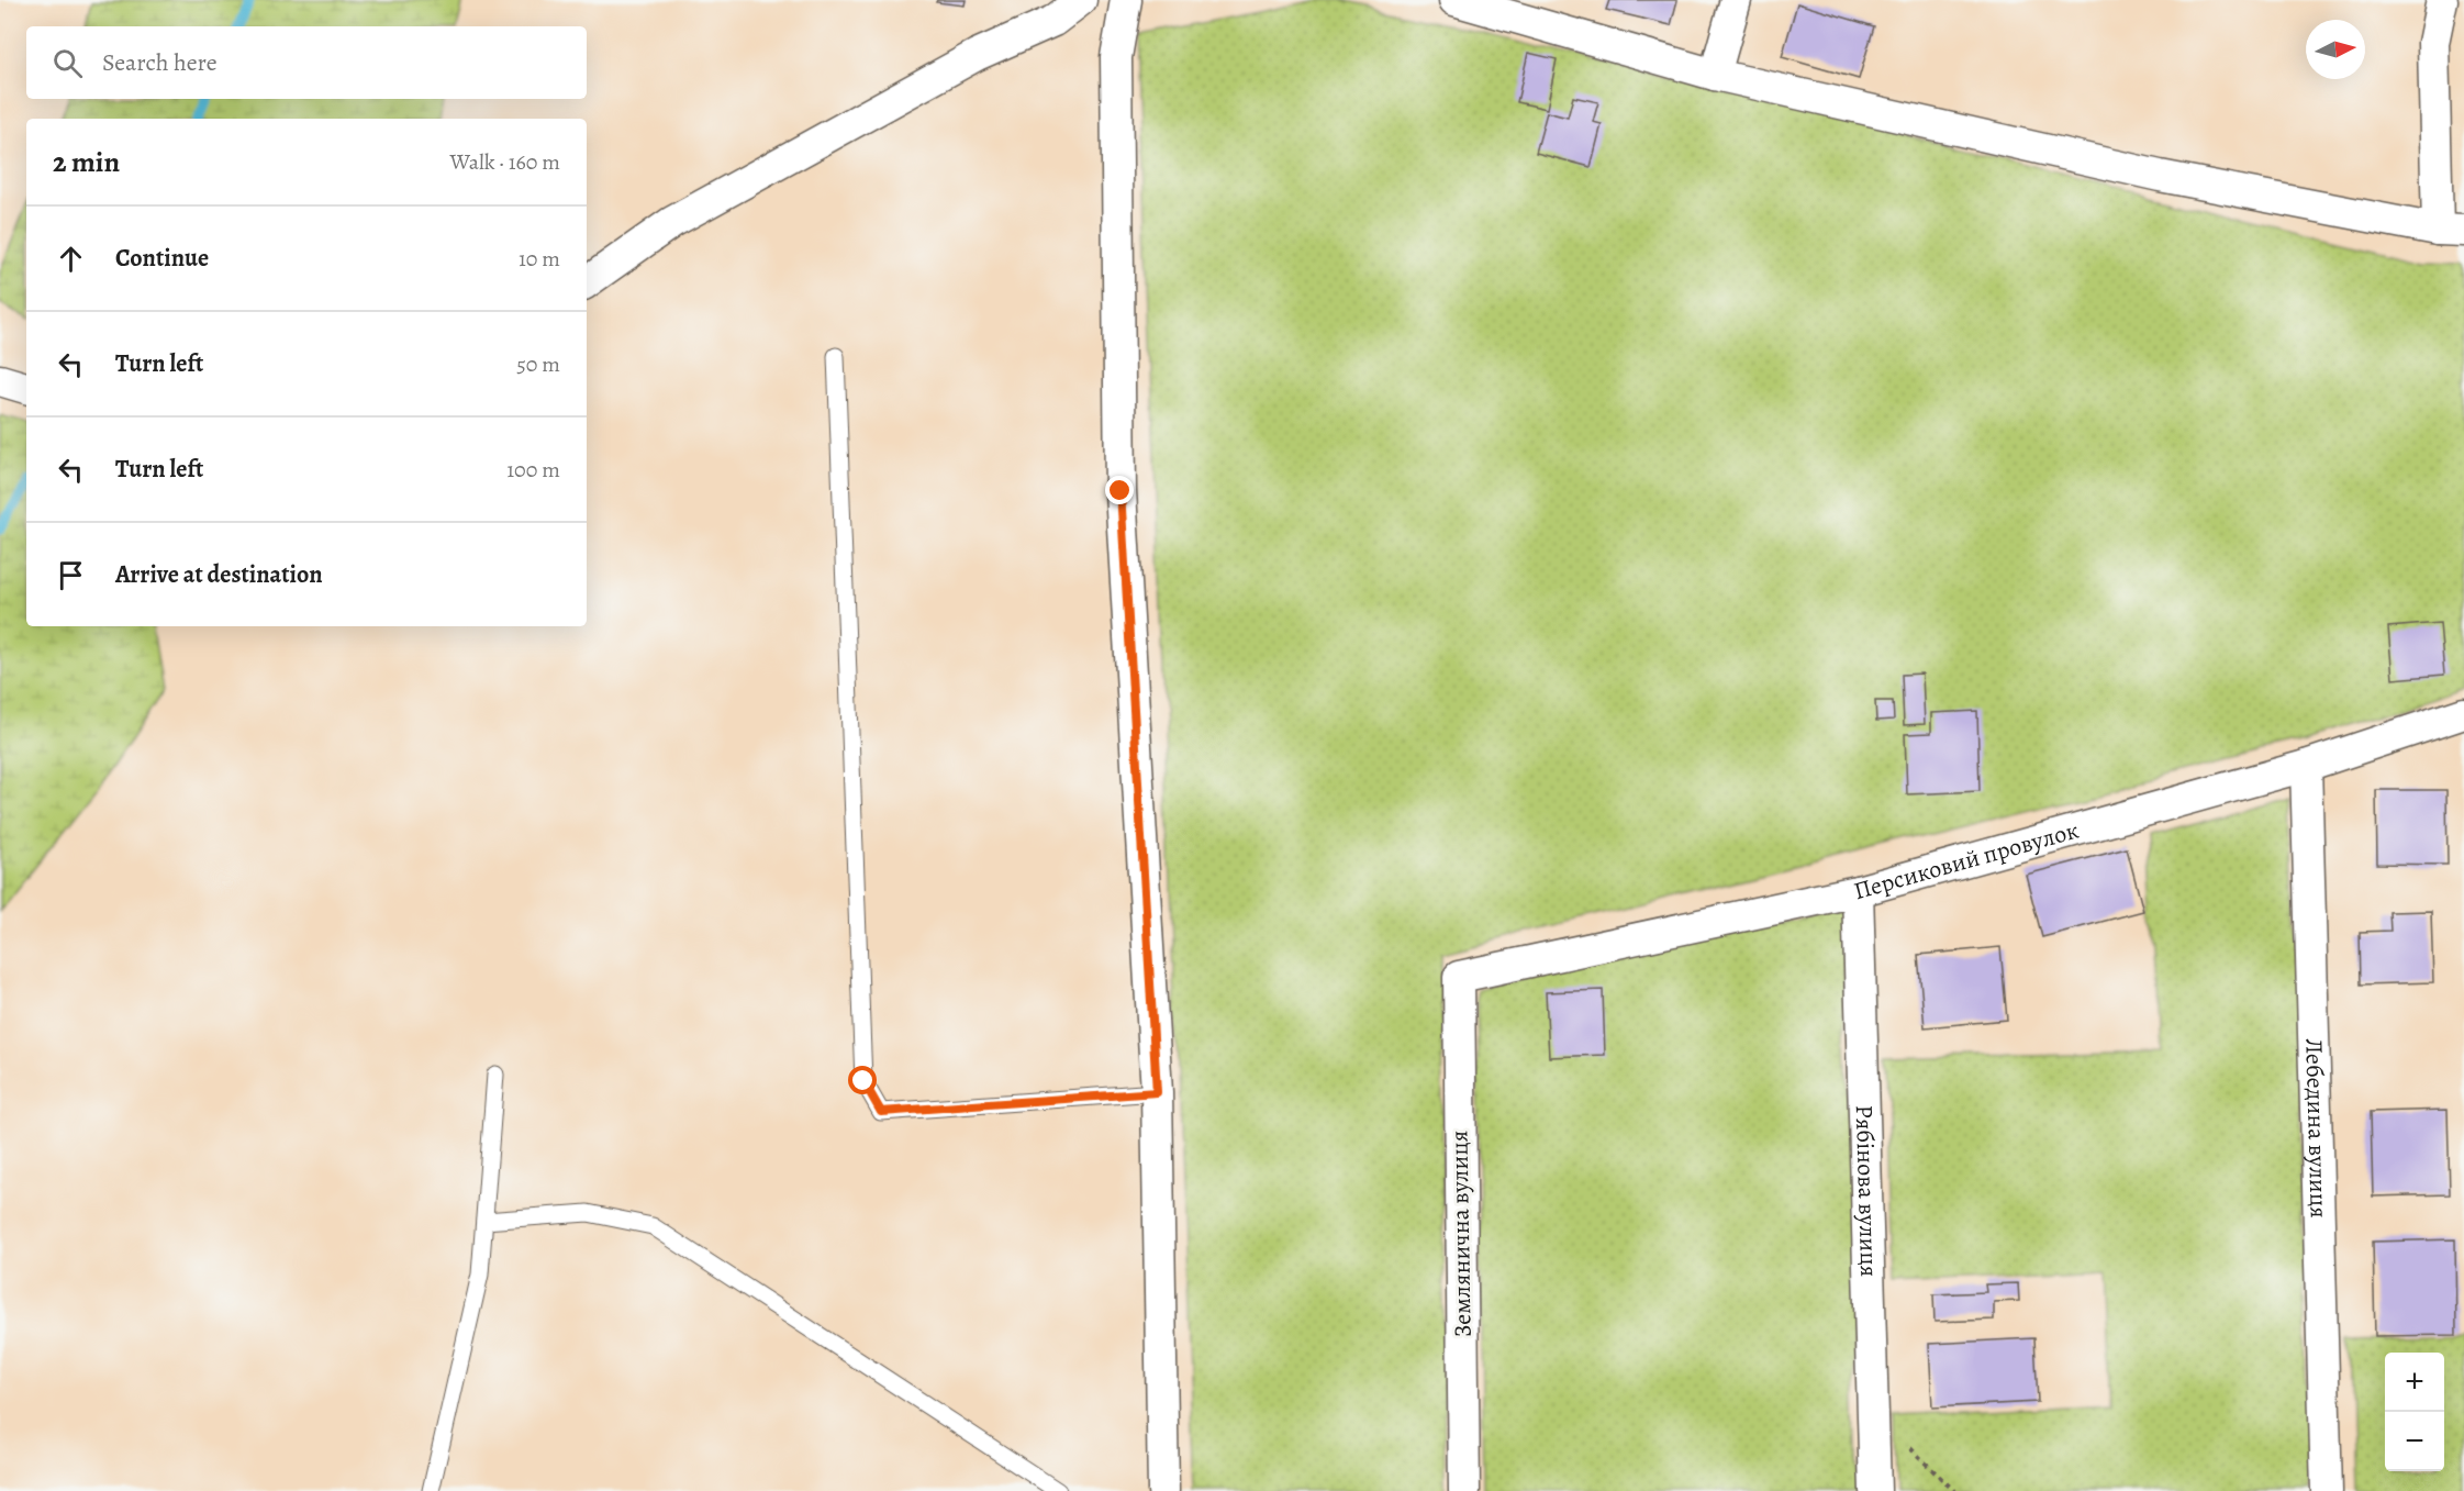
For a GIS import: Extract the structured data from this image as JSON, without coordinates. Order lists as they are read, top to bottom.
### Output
{
  "streets": {
    "street": [
      "Персиковий провулок",
      "Лебедина вулиця",
      "Рябінова вулиця",
      "Землянична вулиця"
    ]
  },
  "crossings": [
    ["Персиковий провулок", "Лебедина вулиця"],
    ["Персиковий провулок", "Рябінова вулиця"],
    ["Персиковий провулок", "Землянична вулиця"]
  ],
  "north": "right",
  "page": {
    "search": "Search here",
    "heading": ["2 min", "Walk · 160 m"],
    "list": [
      ["Continue", "10 m"],
      ["Turn left", "50 m"],
      ["Turn left", "100 m"],
      "Arrive at destination"
    ],
    "map_buttons": ["+", "−"]
  }
}
